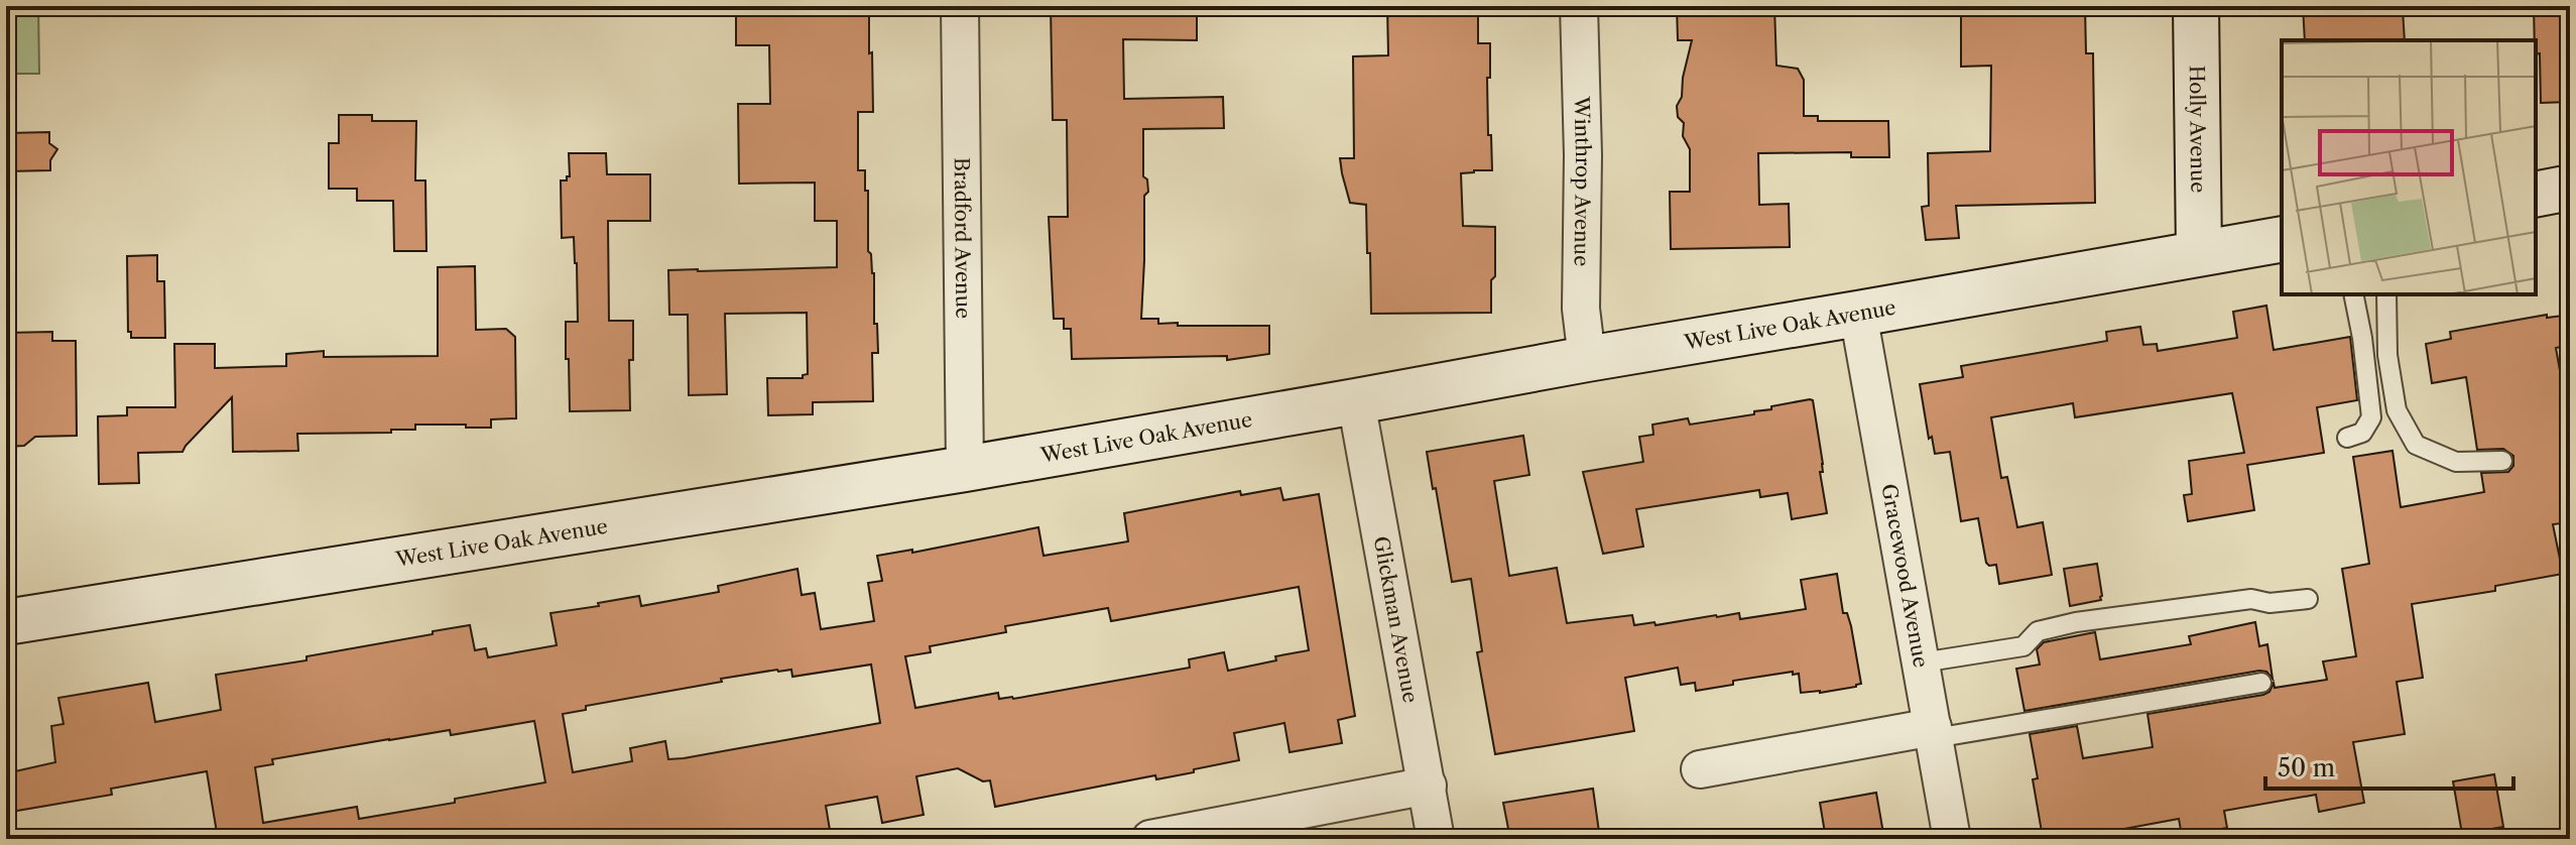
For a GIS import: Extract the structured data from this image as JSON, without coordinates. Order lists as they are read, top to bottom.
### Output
{
  "streets": {
    "street": [
      "Holly Avenue",
      "Winthrop Avenue",
      "Bradford Avenue",
      "West Live Oak Avenue",
      "Gracewood Avenue",
      "Glickman Avenue"
    ]
  },
  "crossings": [
    ["Holly Avenue", "West Live Oak Avenue"],
    ["Winthrop Avenue", "West Live Oak Avenue"],
    ["Bradford Avenue", "West Live Oak Avenue"],
    ["West Live Oak Avenue", "Gracewood Avenue"],
    ["West Live Oak Avenue", "Glickman Avenue"]
  ],
  "scale_bar": "50 m"
}
